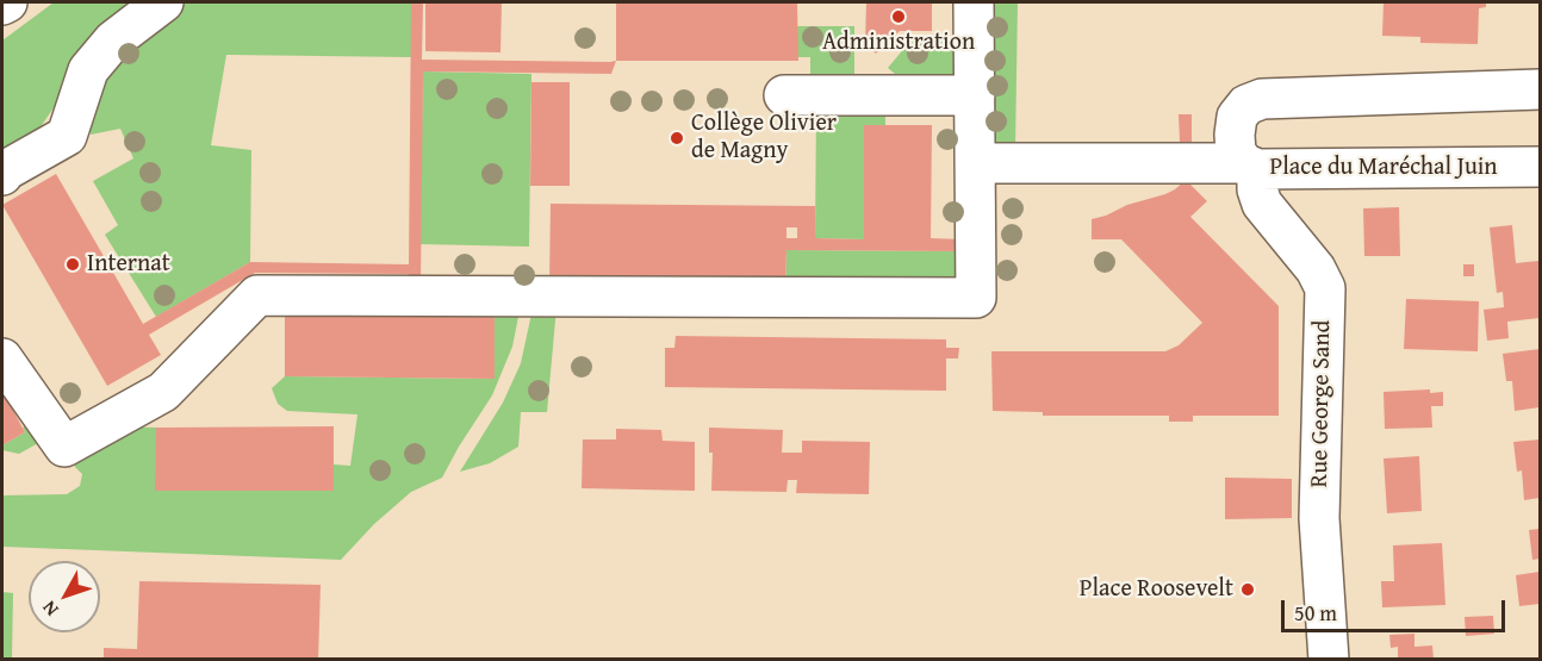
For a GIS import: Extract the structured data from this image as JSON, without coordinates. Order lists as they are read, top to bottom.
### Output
{
  "streets": {
    "street": ["Place du Maréchal Juin", "Rue George Sand"]
  },
  "crossings": [
    ["Place du Maréchal Juin", "Rue George Sand"]
  ],
  "places": [
    "Administration",
    "Collège Olivier de Magny",
    "Internat",
    "Place Roosevelt"
  ],
  "scale_bar": "50 m",
  "north": "bottom left"
}
